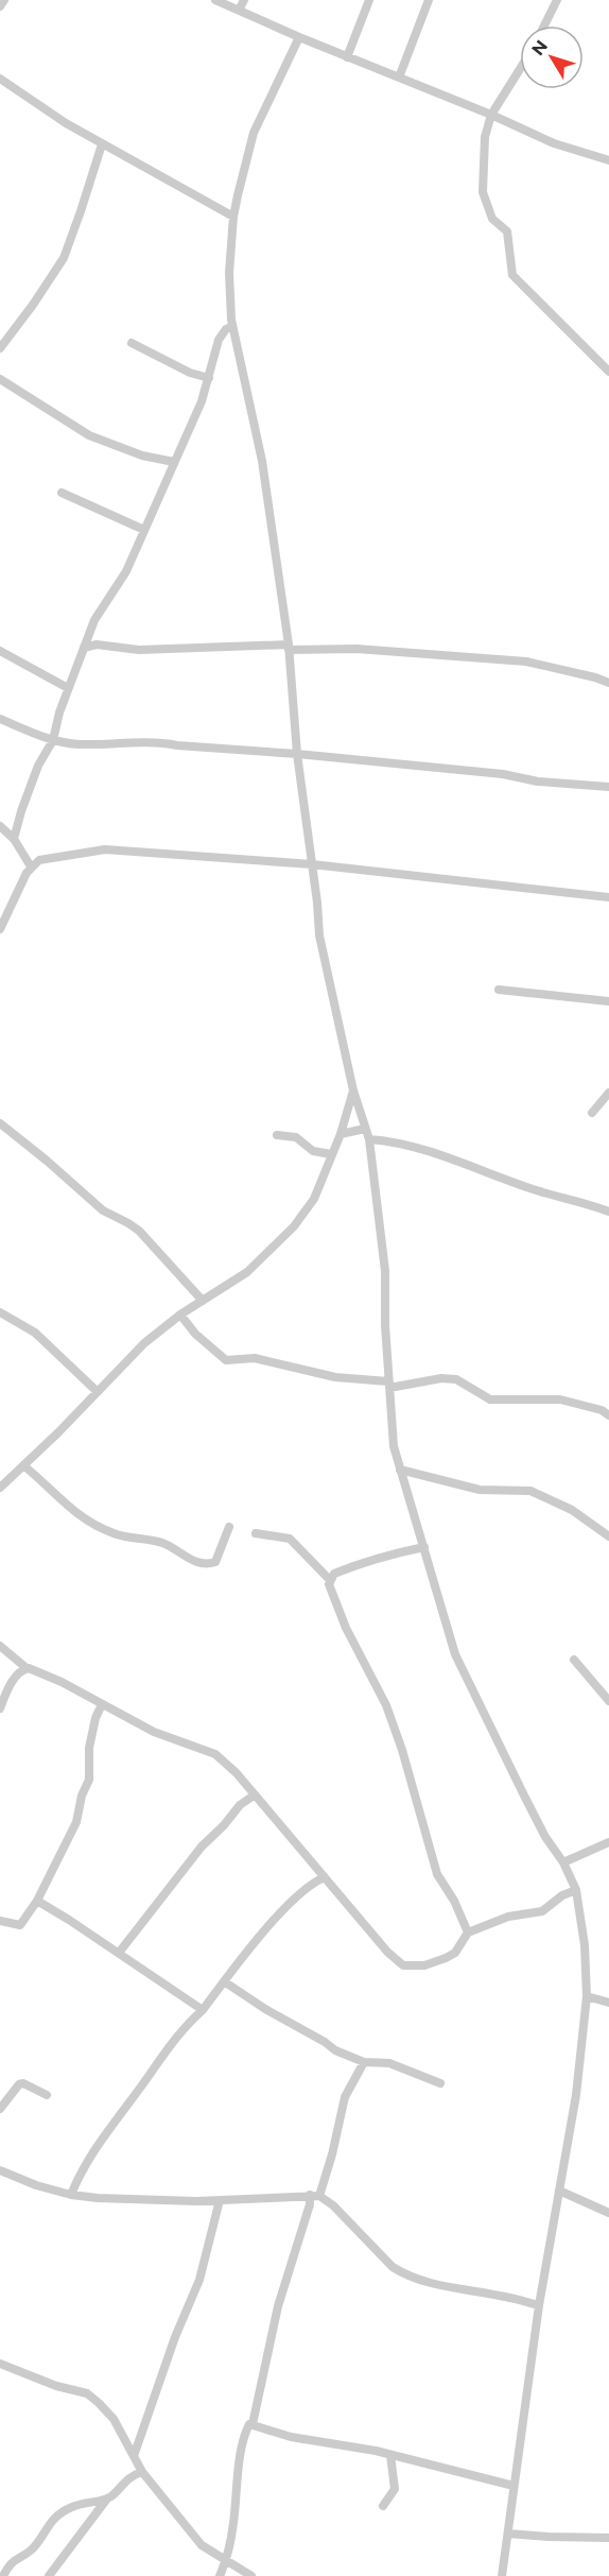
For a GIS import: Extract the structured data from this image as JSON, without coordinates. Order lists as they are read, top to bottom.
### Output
{
  "north": "top left"
}
